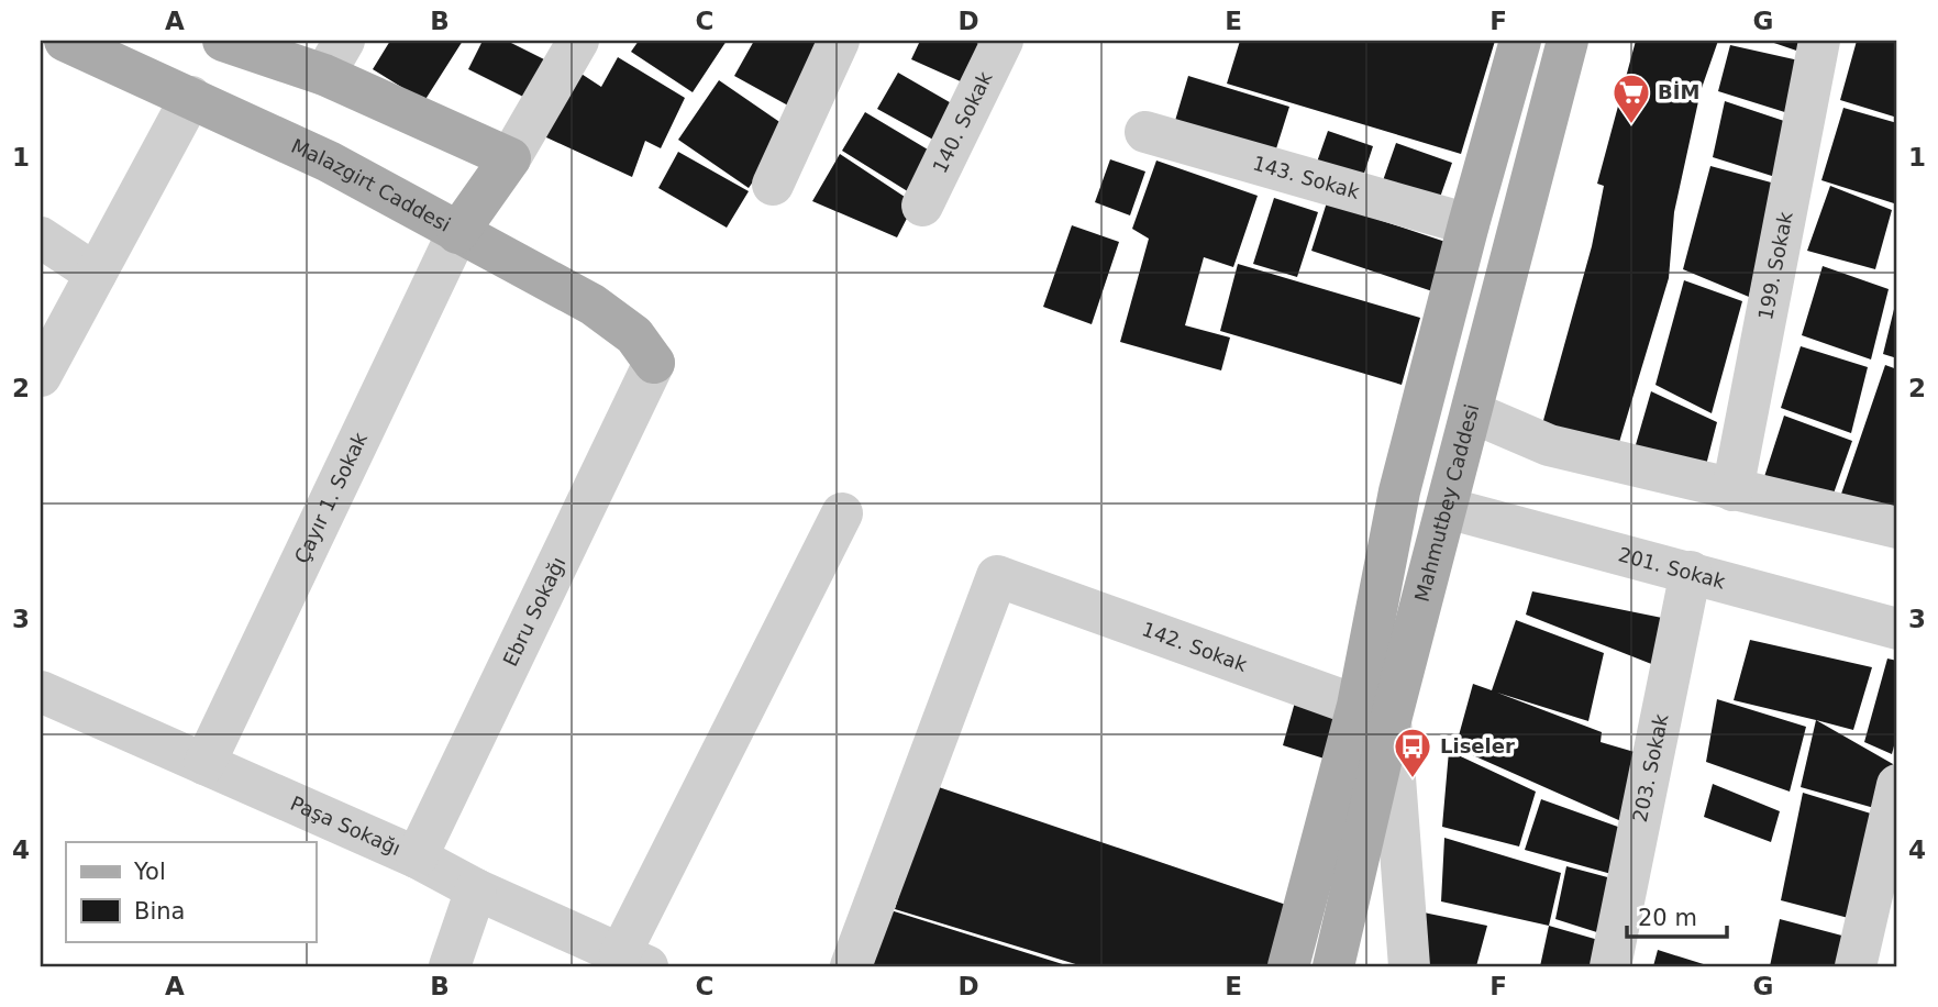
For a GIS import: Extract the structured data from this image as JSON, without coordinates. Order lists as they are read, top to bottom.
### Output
{
  "streets": {
    "main road": ["Malazgirt Caddesi", "Mahmutbey Caddesi"],
    "street": [
      "140. Sokak",
      "143. Sokak",
      "199. Sokak",
      "Çayır 1. Sokak",
      "201. Sokak",
      "Ebru Sokağı",
      "142. Sokak",
      "203. Sokak",
      "Paşa Sokağı"
    ]
  },
  "crossings": [
    ["143. Sokak", "Mahmutbey Caddesi"],
    ["Malazgirt Caddesi", "Çayır 1. Sokak"],
    ["Malazgirt Caddesi", "Ebru Sokağı"],
    ["Çayır 1. Sokak", "Paşa Sokağı"],
    ["Mahmutbey Caddesi", "201. Sokak"],
    ["Mahmutbey Caddesi", "142. Sokak"],
    ["201. Sokak", "203. Sokak"],
    ["Ebru Sokağı", "Paşa Sokağı"]
  ],
  "places": {
    "supermarket": ["BİM"],
    "bus stop": ["Liseler"]
  },
  "legend": ["Yol", "Bina"],
  "scale_bar": "20 m",
  "grid": {
    "columns": [
      "A",
      "B",
      "C",
      "D",
      "E",
      "F",
      "G"
    ],
    "rows": [
      "1",
      "2",
      "3",
      "4"
    ]
  }
}
